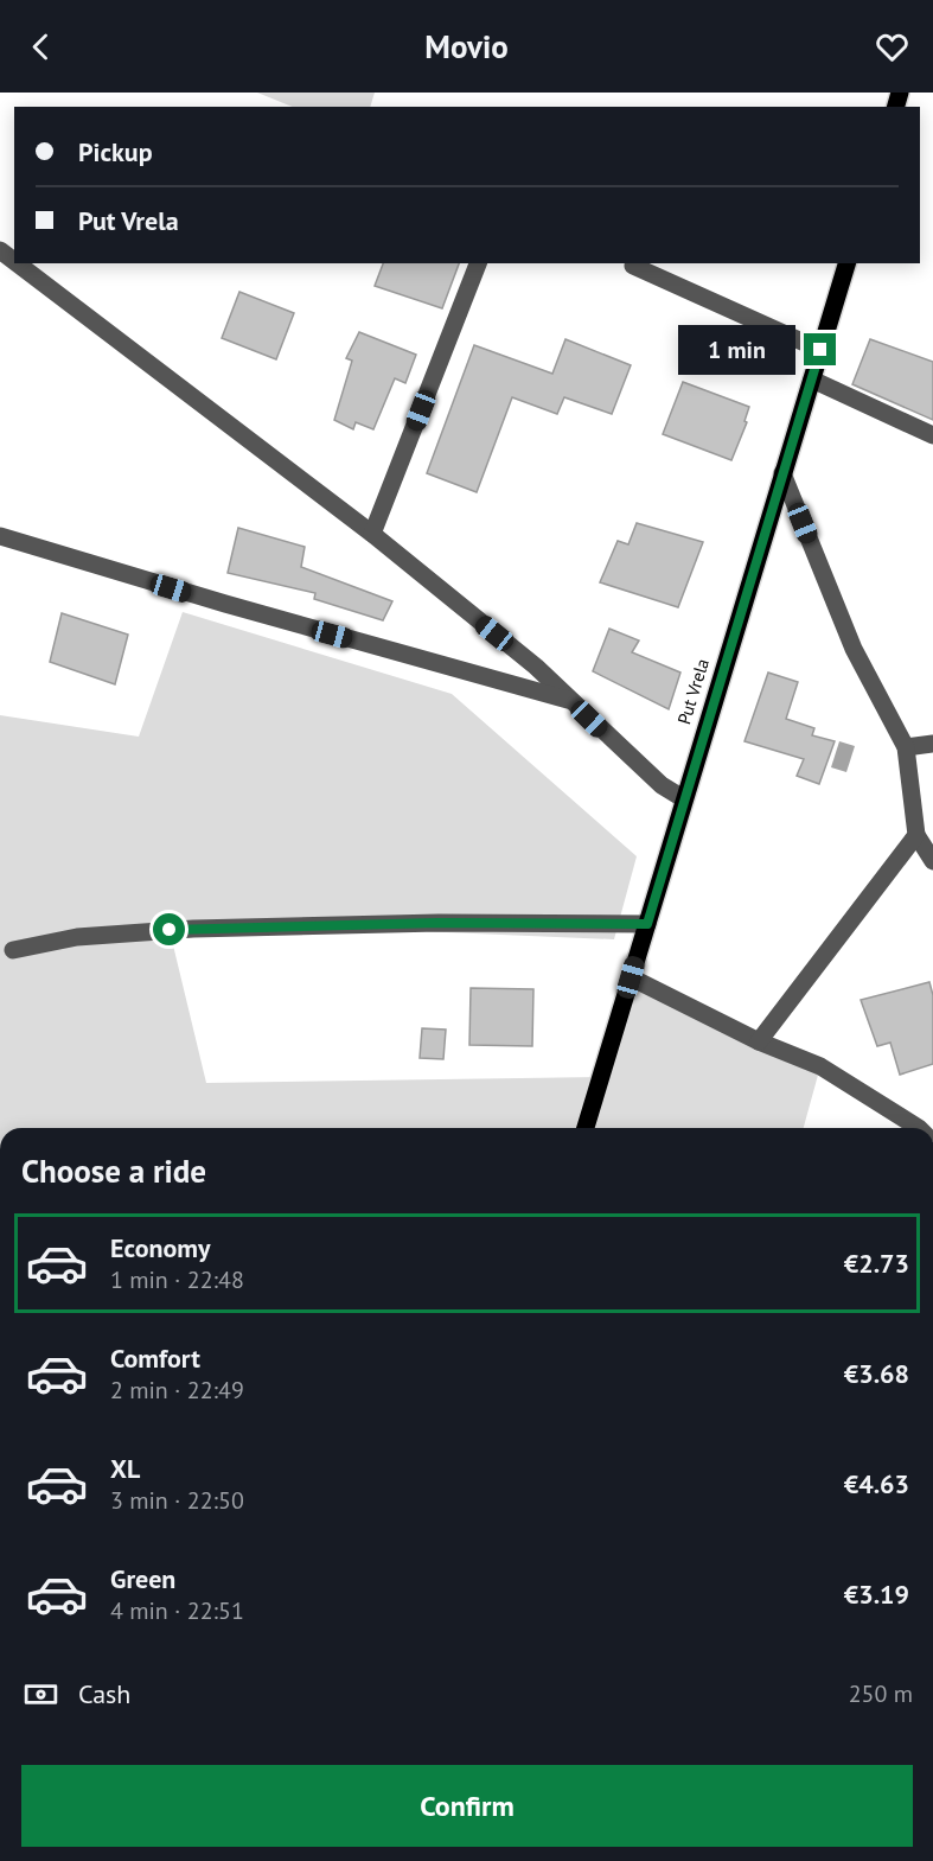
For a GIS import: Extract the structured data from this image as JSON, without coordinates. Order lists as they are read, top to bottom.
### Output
{
  "streets": {
    "main road": ["Put Vrela"]
  },
  "page": {
    "header": "Movio",
    "banner": ["Pickup", "Put Vrela"],
    "bubble": "1 min",
    "heading": "Choose a ride",
    "list": [
      {
        "name": "Economy",
        "note": "1 min · 22:48",
        "value": "€2.73"
      },
      {
        "name": "Comfort",
        "note": "2 min · 22:49",
        "value": "€3.68"
      },
      {
        "name": "XL",
        "note": "3 min · 22:50",
        "value": "€4.63"
      },
      {
        "name": "Green",
        "note": "4 min · 22:51",
        "value": "€3.19"
      }
    ],
    "pay": ["Cash", "250 m"],
    "buttons": "Confirm"
  }
}
